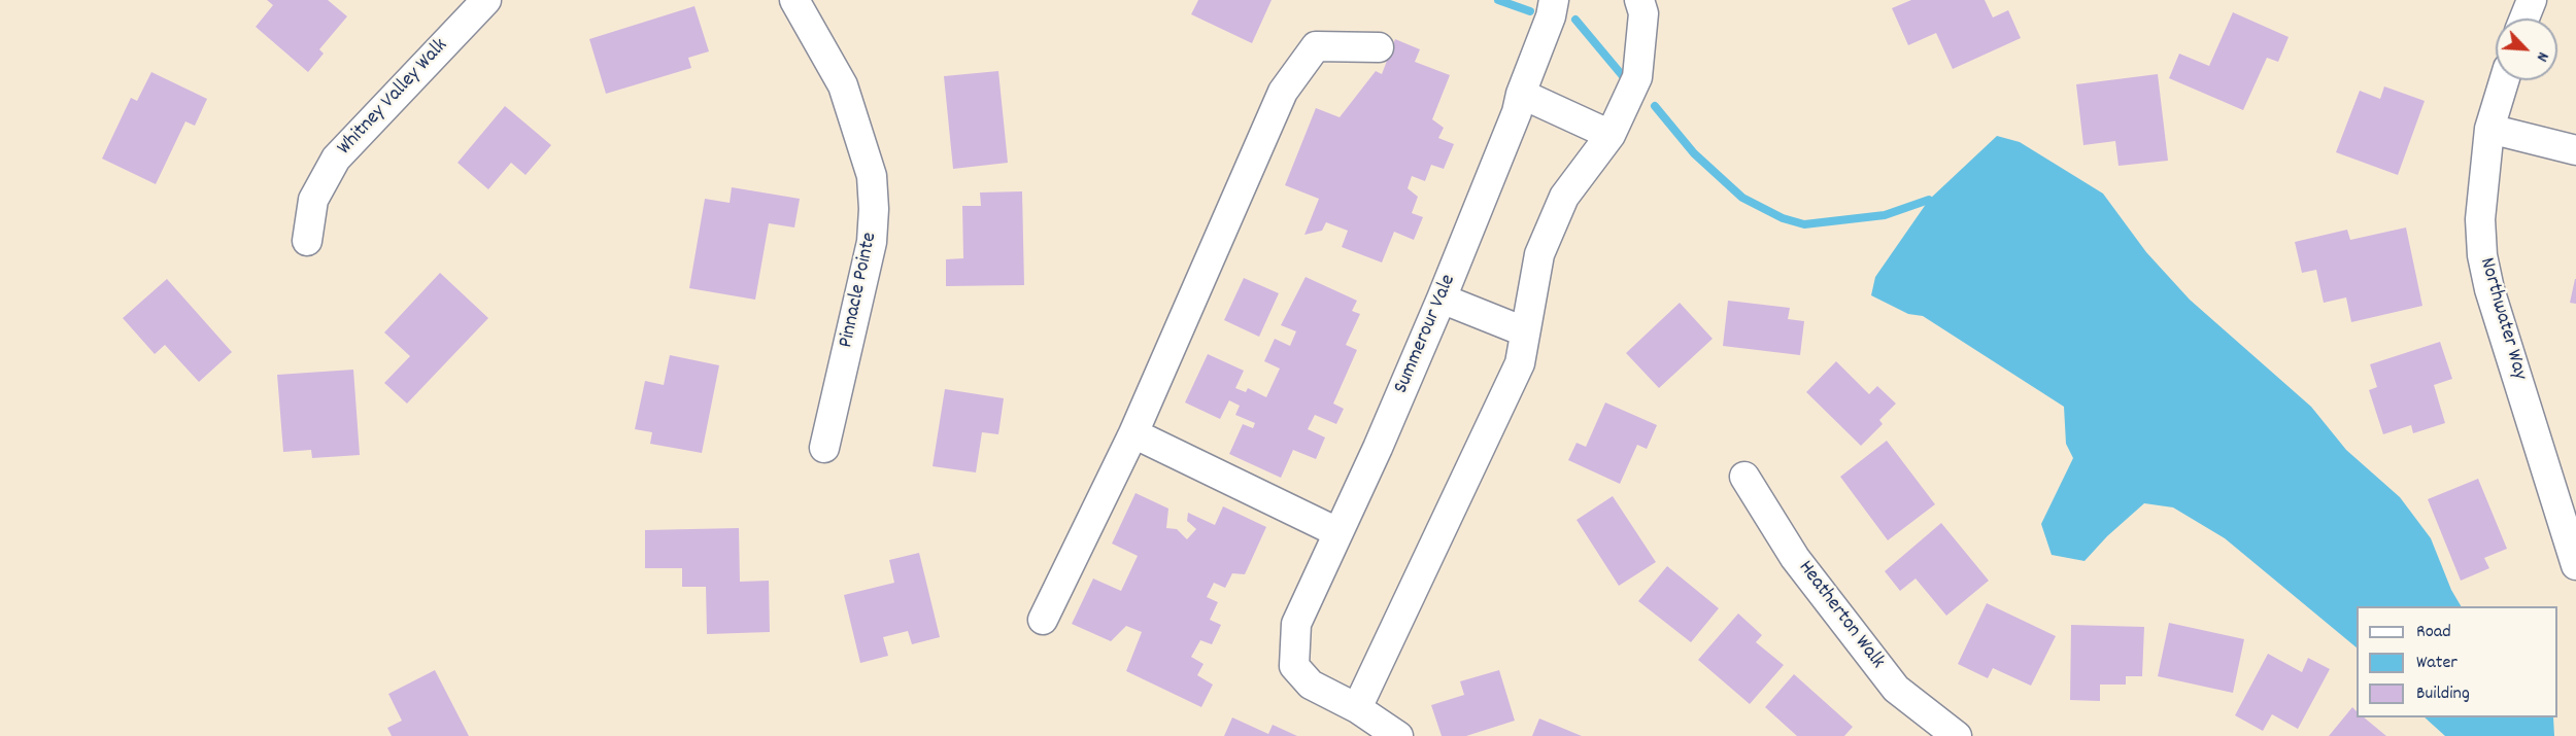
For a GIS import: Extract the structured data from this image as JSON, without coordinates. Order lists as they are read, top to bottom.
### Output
{
  "streets": {
    "street": [
      "Whitney Valley Walk",
      "Pinnacle Pointe",
      "Northwater Way",
      "Summerour Vale",
      "Heatherton Walk"
    ]
  },
  "legend": ["Road", "Water", "Building"],
  "north": "bottom right"
}
